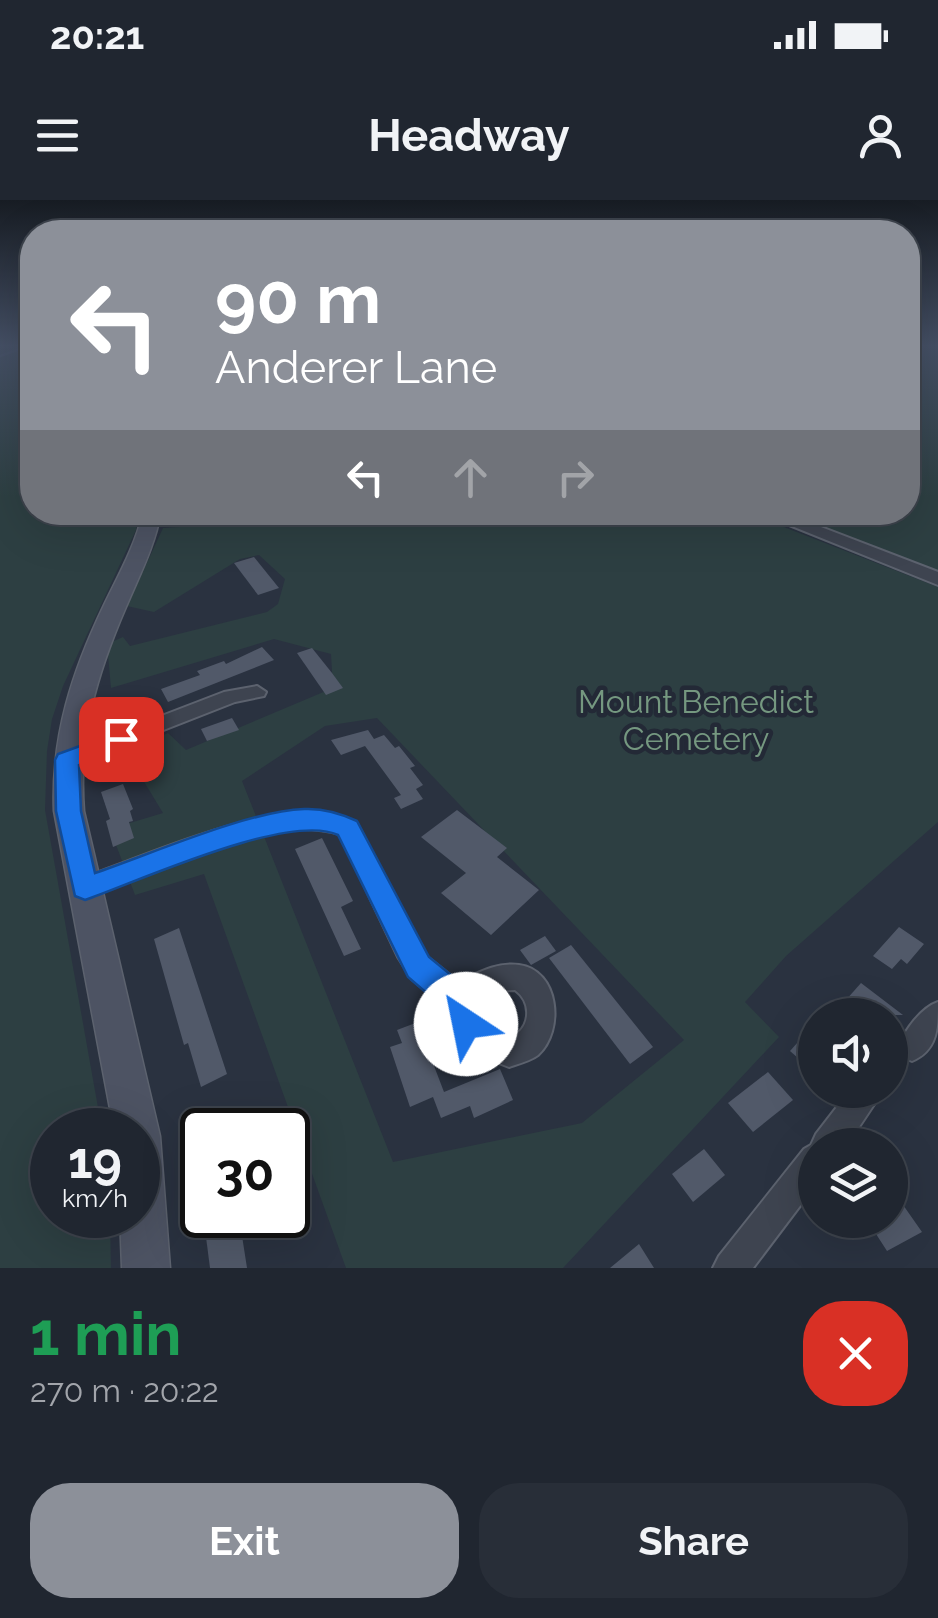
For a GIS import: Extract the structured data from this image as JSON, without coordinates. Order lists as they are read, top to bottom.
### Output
{
  "parks": ["Mount Benedict Cemetery"],
  "page": {
    "status": "20:21",
    "header": "Headway",
    "turn": ["90 m", "Anderer Lane"],
    "speed": "19 km/h",
    "limit": "30",
    "heading": ["1 min", "270 m · 20:22"],
    "buttons": ["Exit", "Share"]
  }
}
